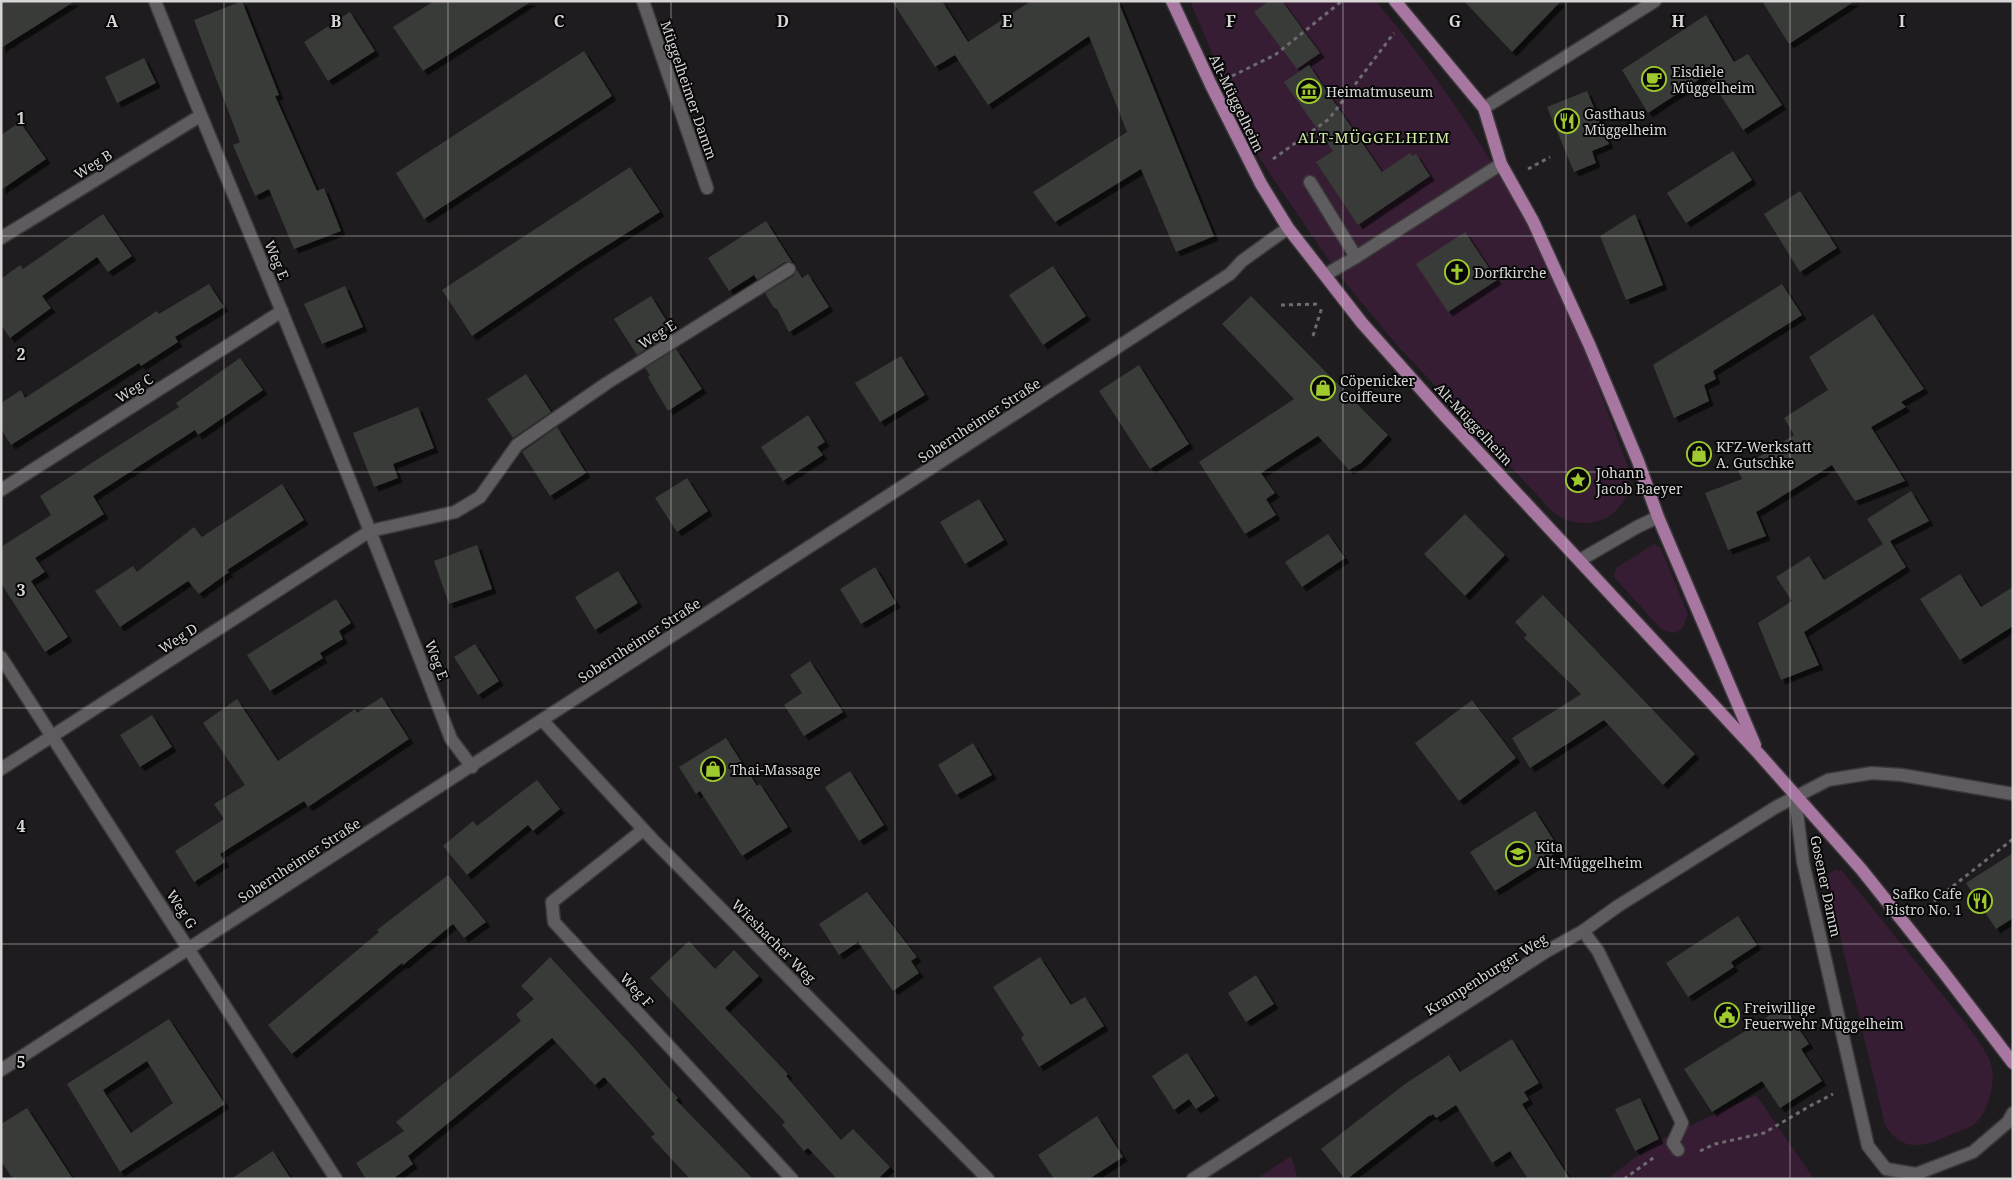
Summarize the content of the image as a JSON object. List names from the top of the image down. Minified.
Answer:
{"streets":{"main road":["Alt-Müggelheim","Gosener Damm"],"street":["Müggelheimer Damm","Weg B","Weg E","Weg C","Sobernheimer Straße","Weg D","Weg G","Wiesbacher Weg","Krampenburger Weg","Weg F"]},"crossings":[["Alt-Müggelheim","Sobernheimer Straße"],["Alt-Müggelheim","Gosener Damm"],["Alt-Müggelheim","Krampenburger Weg"],["Weg B","Weg E"],["Weg E","Weg C"],["Weg E","Sobernheimer Straße"],["Weg E","Weg D"],["Sobernheimer Straße","Weg G"],["Sobernheimer Straße","Wiesbacher Weg"],["Weg D","Weg G"],["Gosener Damm","Krampenburger Weg"],["Wiesbacher Weg","Weg F"]],"districts":["ALT-MÜGGELHEIM"],"places":{"cafe":["Eisdiele Müggelheim"],"museum":["Heimatmuseum"],"restaurant":["Gasthaus Müggelheim","Safko Cafe Bistro No. 1"],"church":["Dorfkirche"],"shop":["Cöpenicker Coiffeure","KFZ-Werkstatt A. Gutschke","Thai-Massage"],"place":["Johann Jacob Baeyer"],"school or university":["Kita Alt-Müggelheim"],"public building":["Freiwillige Feuerwehr Müggelheim"]},"grid":{"columns":["A","B","C","D","E","F","G","H","I"],"rows":["1","2","3","4","5"]}}
